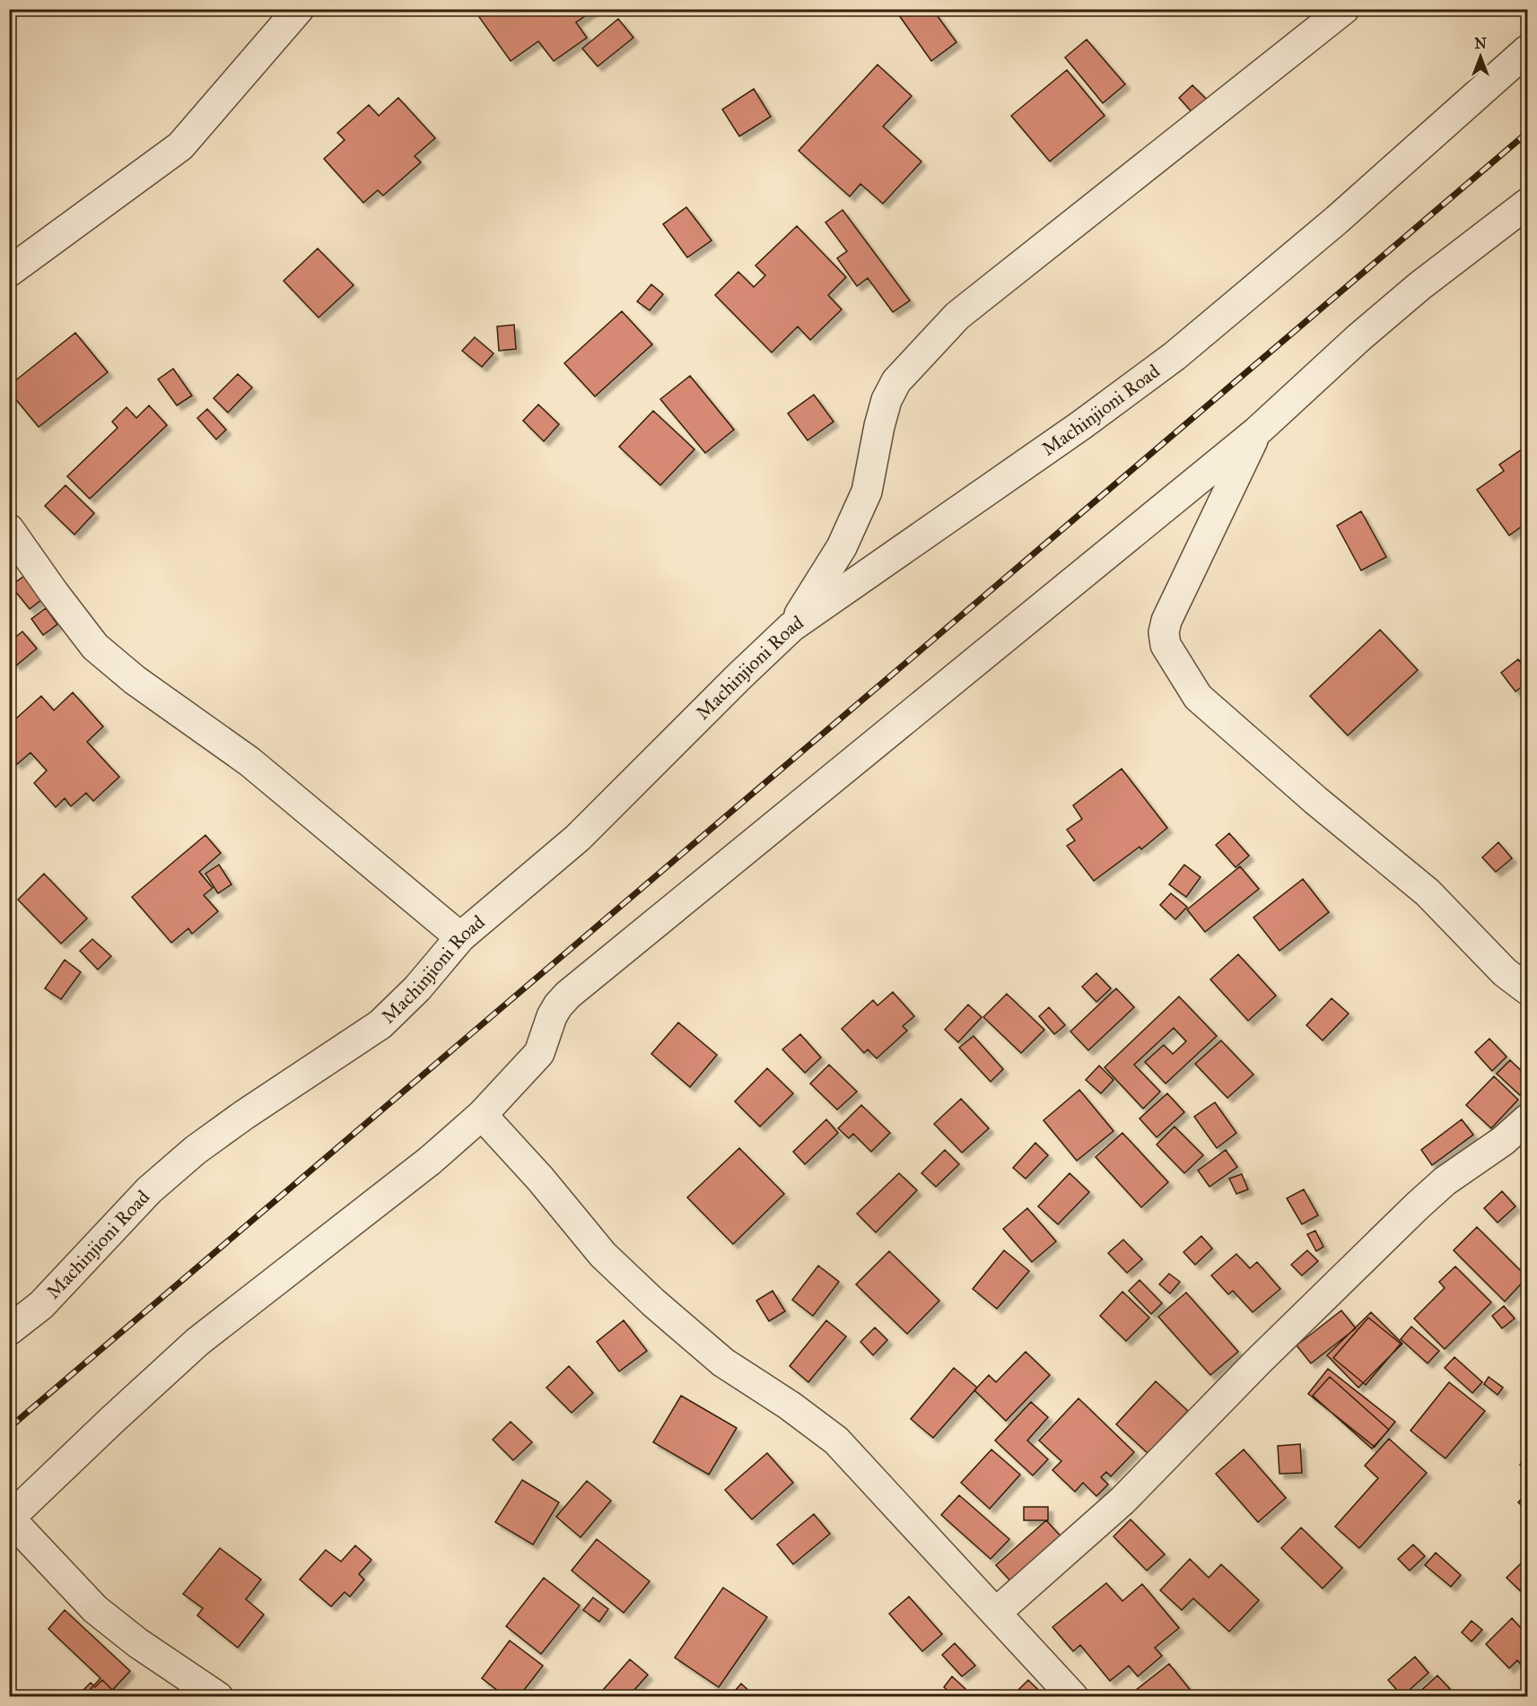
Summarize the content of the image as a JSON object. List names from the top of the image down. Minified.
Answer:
{"streets":{"street":["Machinjioni Road"]},"north":"top"}
